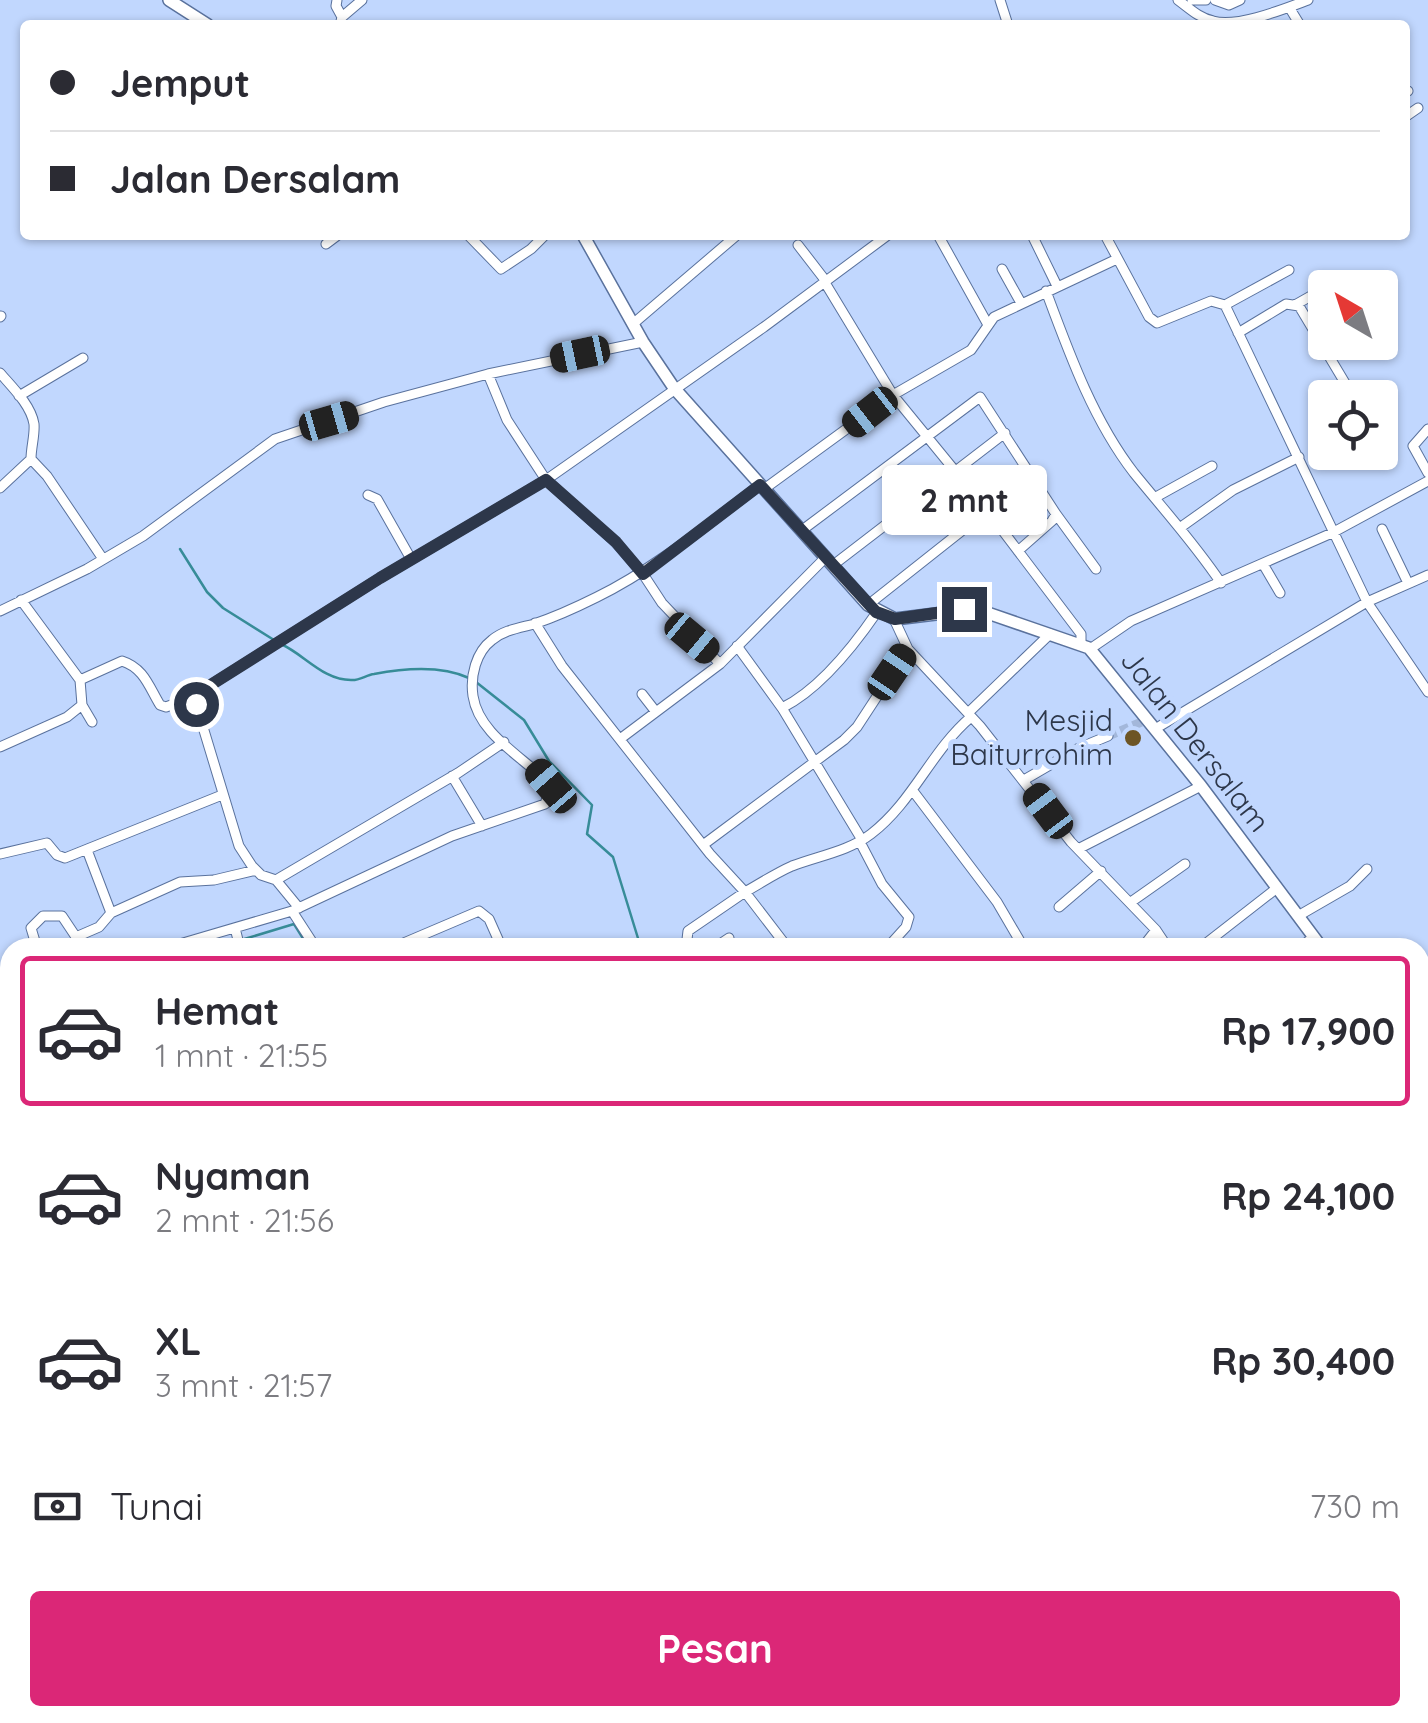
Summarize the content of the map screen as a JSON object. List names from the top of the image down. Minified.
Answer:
{"streets":{"main road":["Jalan Dersalam"]},"places":["Mesjid Baiturrohim"],"north":"top left","page":{"banner":["Jemput","Jalan Dersalam"],"bubble":"2 mnt","list":[{"name":"Hemat","note":"1 mnt · 21:55","value":"Rp 17,900"},{"name":"Nyaman","note":"2 mnt · 21:56","value":"Rp 24,100"},{"name":"XL","note":"3 mnt · 21:57","value":"Rp 30,400"}],"pay":["Tunai","730 m"],"buttons":"Pesan"}}
